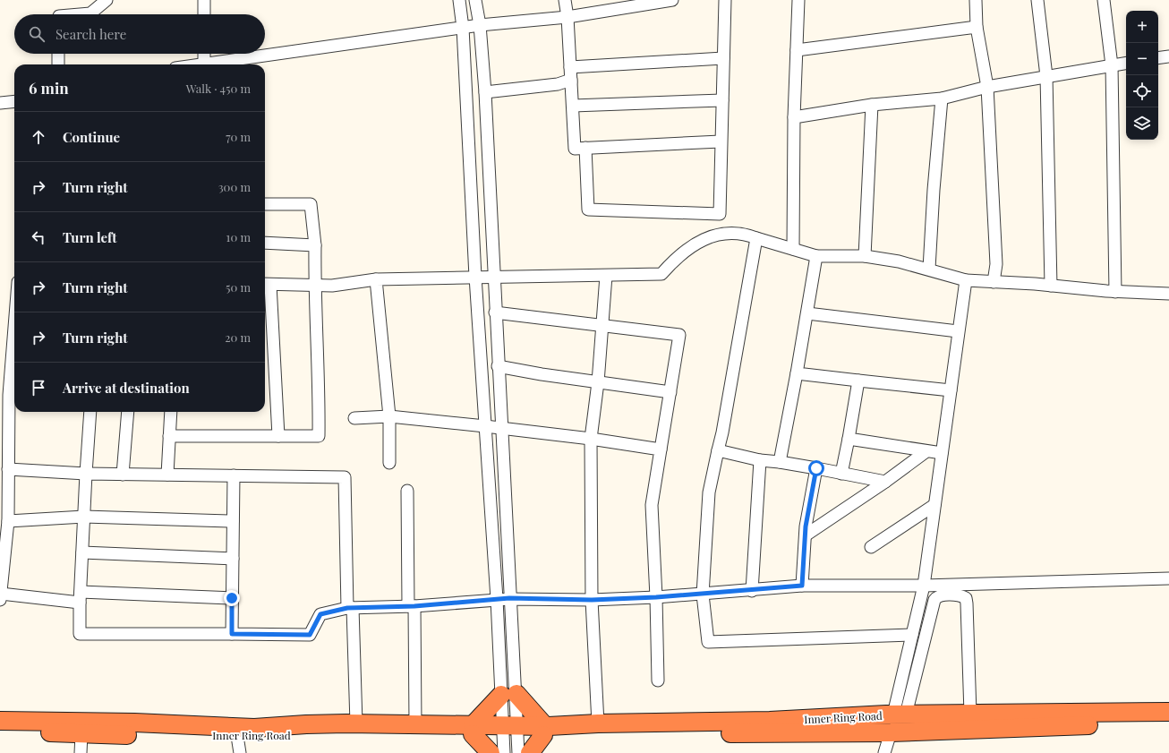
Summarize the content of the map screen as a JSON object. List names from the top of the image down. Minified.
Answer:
{"streets":{"highway":["Inner Ring Road"]},"page":{"map_buttons":["+","−"],"search":"Search here","heading":["6 min","Walk · 450 m"],"list":[["Continue","70 m"],["Turn right","300 m"],["Turn left","10 m"],["Turn right","50 m"],["Turn right","20 m"],"Arrive at destination"]}}
